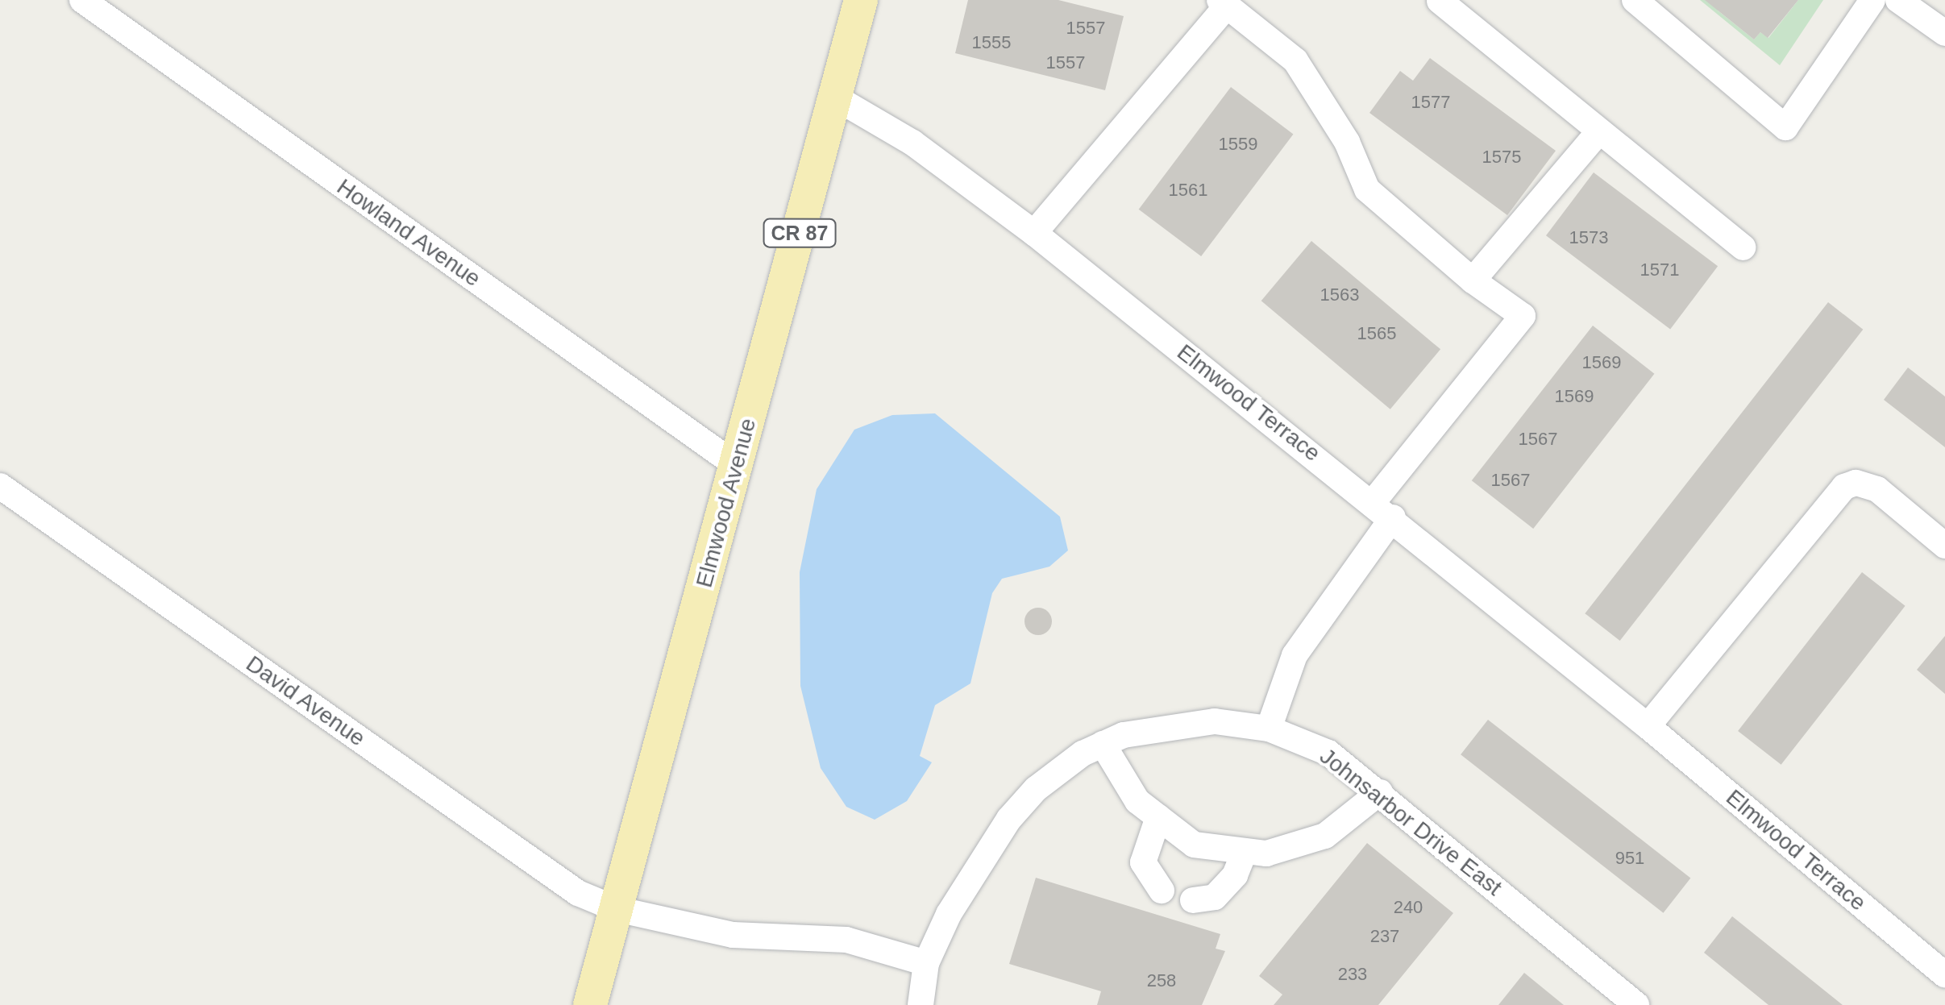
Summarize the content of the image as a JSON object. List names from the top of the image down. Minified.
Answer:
{"streets":{"main road":["CR 87","Elmwood Avenue"],"street":["Howland Avenue","Elmwood Terrace","David Avenue","Johnsarbor Drive East"]},"crossings":[["Howland Avenue","Elmwood Avenue"],["Elmwood Terrace","Elmwood Avenue"],["Elmwood Avenue","David Avenue"],["David Avenue","Johnsarbor Drive East"]],"house_numbers":["1557","1555","1557","1577","1559","1575","1561","1573","1571","1563","1565","1569","1569","1567","1567","951","240","237","233","258"]}
